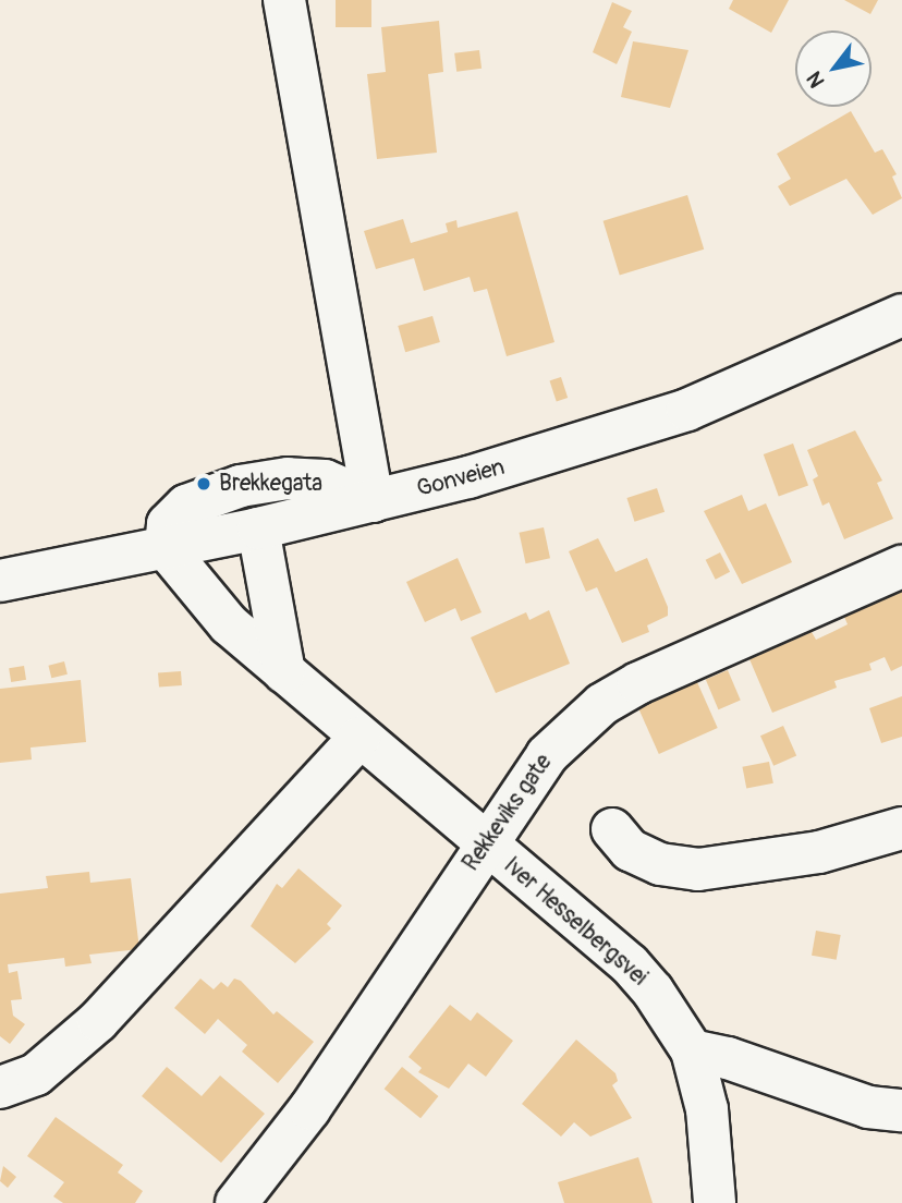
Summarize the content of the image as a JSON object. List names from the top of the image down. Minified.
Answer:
{"streets":{"street":["Gonveien","Rekkeviks gate","Iver Hesselbergsvei"]},"crossings":[["Gonveien","Iver Hesselbergsvei"],["Rekkeviks gate","Iver Hesselbergsvei"]],"places":["Brekkegata"],"north":"bottom left"}
